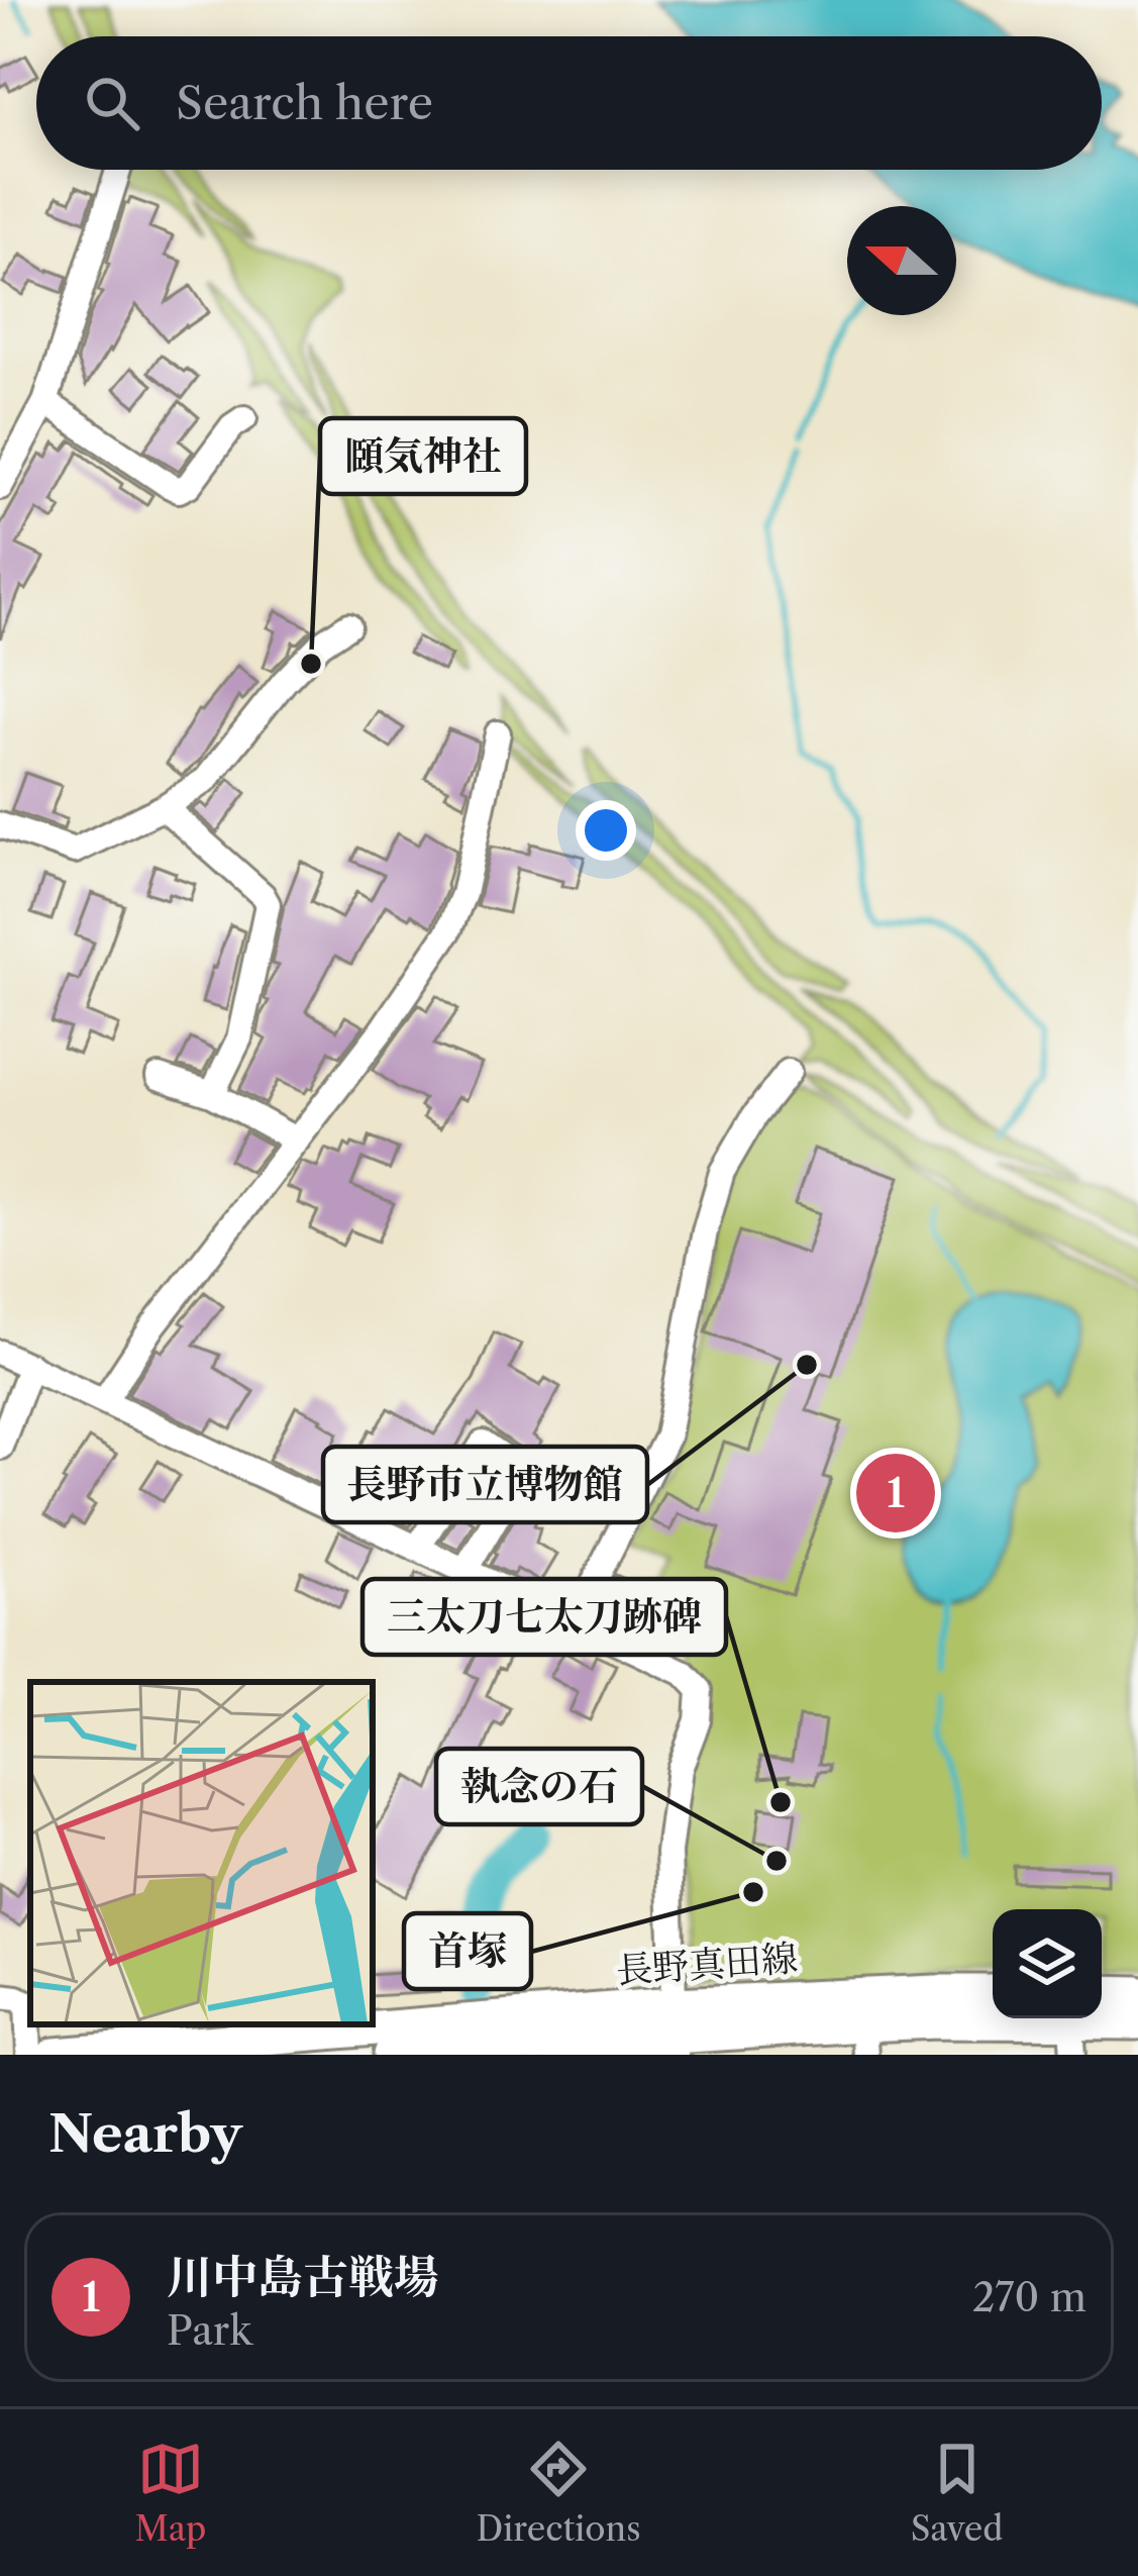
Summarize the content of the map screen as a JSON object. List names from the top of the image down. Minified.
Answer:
{"streets":{"main road":["長野真田線"]},"places":["頥気神社","長野市立博物館","三太刀七太刀跡碑","執念の石","首塚"],"north":"left","page":{"search":"Search here","pins":"1","heading":"Nearby","list":[{"mark":"1","name":"川中島古戦場","note":"Park","value":"270 m"}],"nav":["Map","Directions","Saved"]}}
